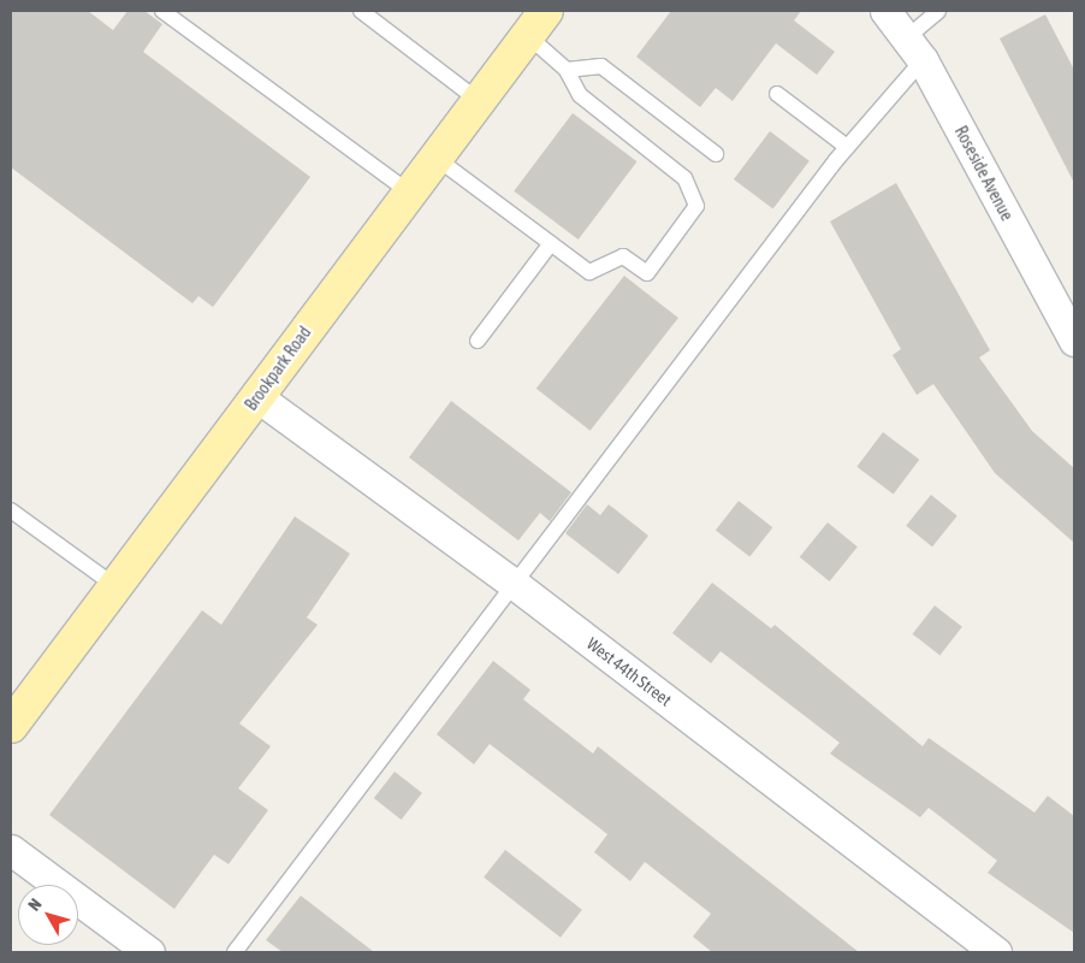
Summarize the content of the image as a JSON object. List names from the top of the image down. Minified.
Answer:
{"streets":{"main road":["Brookpark Road"],"street":["Roseside Avenue","West 44th Street"]},"crossings":[["Brookpark Road","West 44th Street"]],"north":"top left"}
